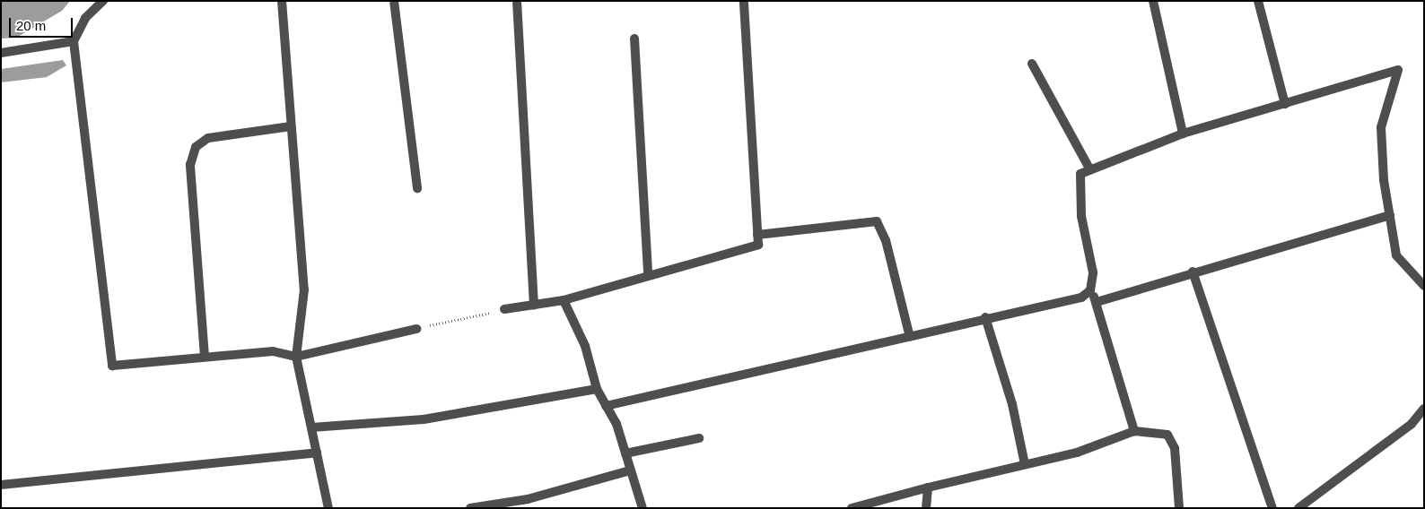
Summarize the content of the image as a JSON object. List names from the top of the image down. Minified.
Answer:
{"scale_bar":"20 m"}
